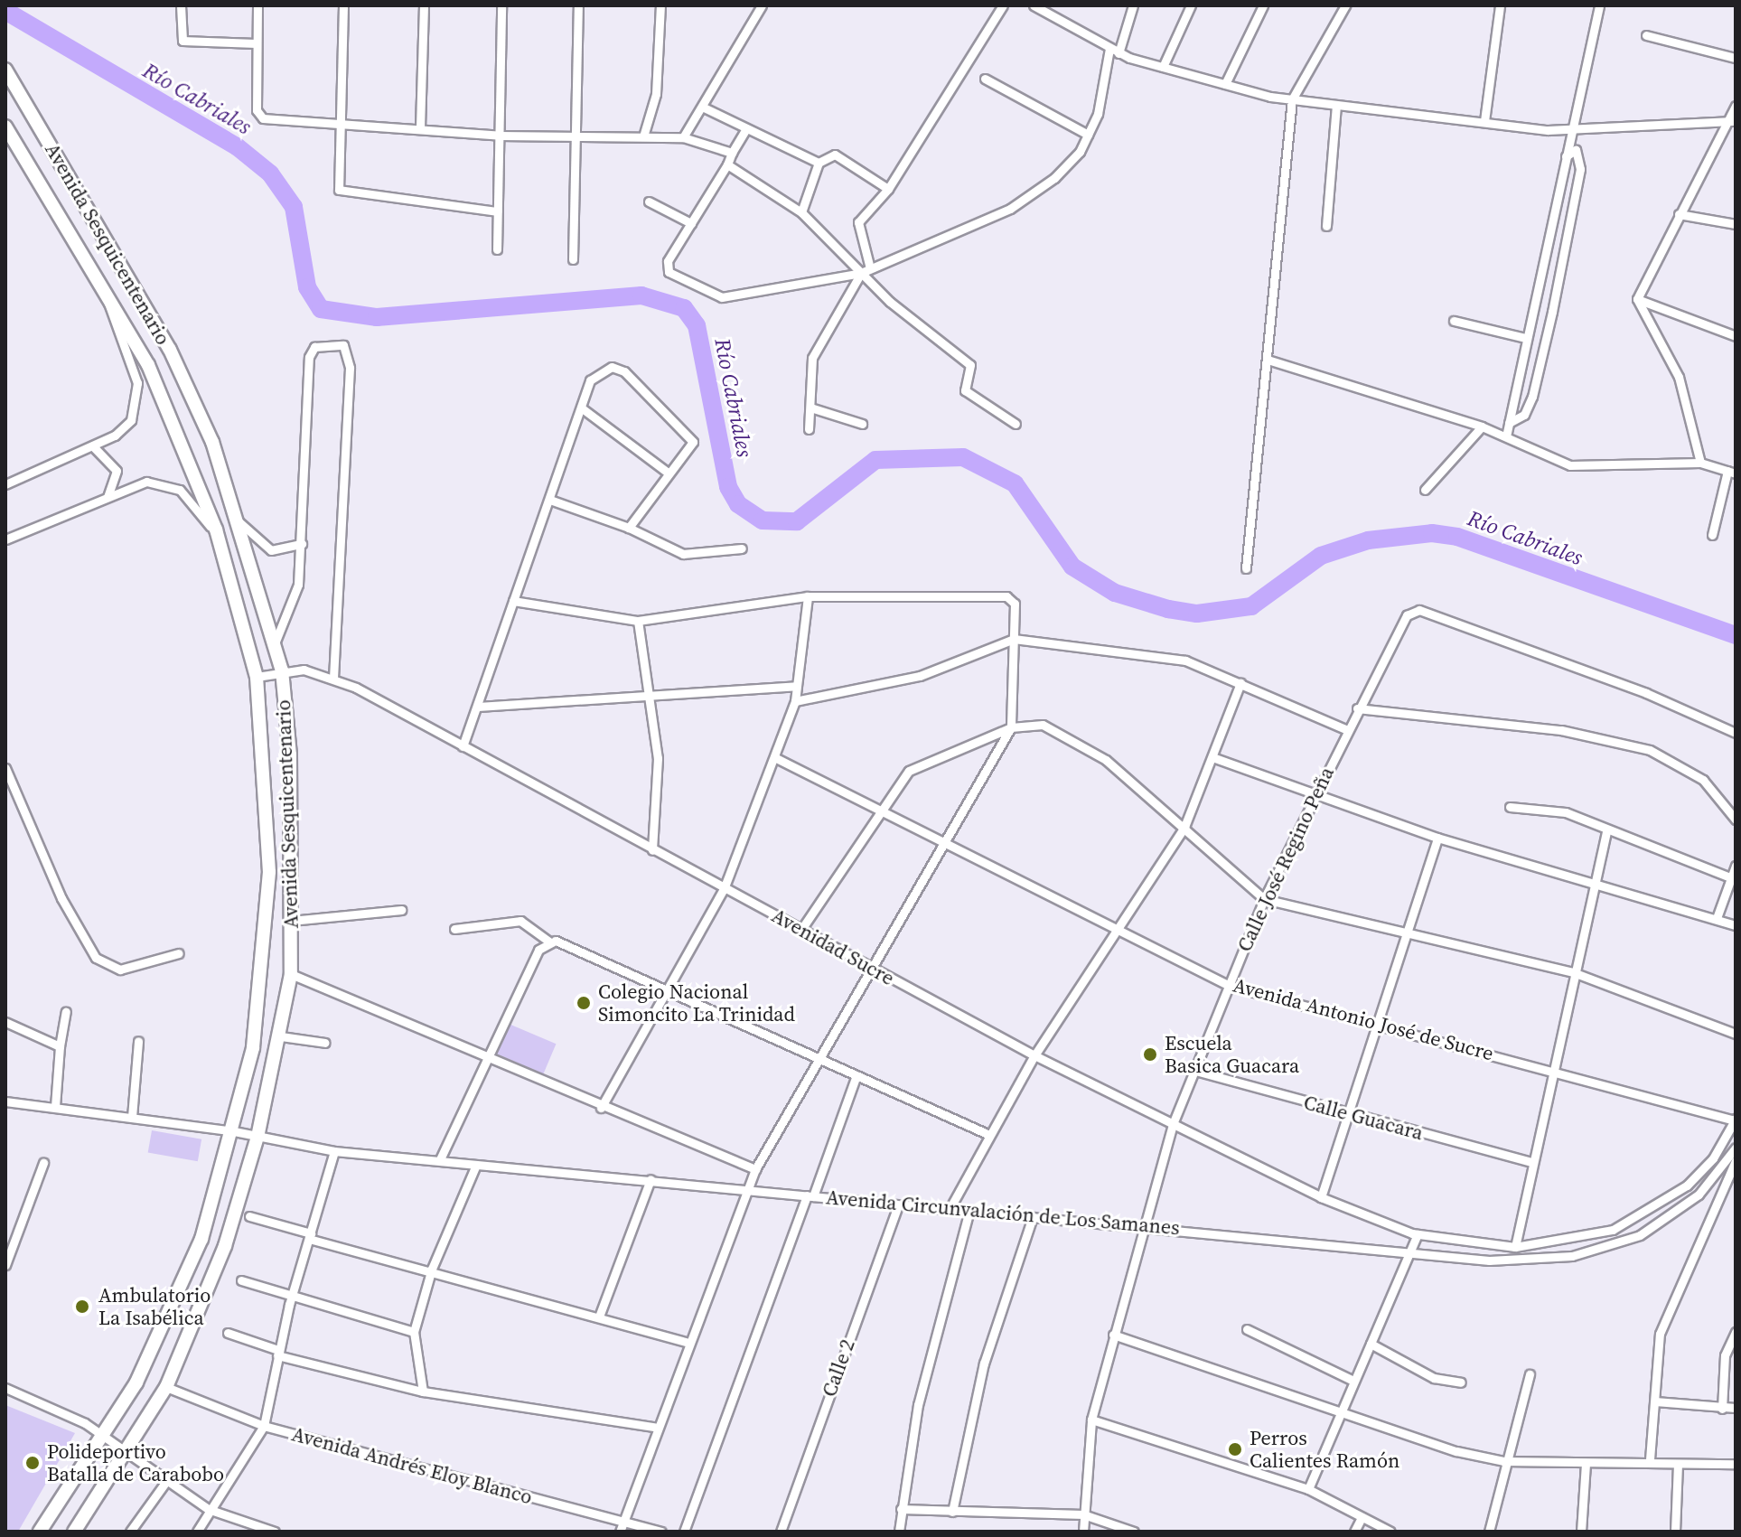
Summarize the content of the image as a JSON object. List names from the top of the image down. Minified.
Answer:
{"streets":{"main road":["Avenida Sesquicentenario"],"street":["Calle José Regino Peña","Avenidad Sucre","Avenida Antonio José de Sucre","Calle Guacara","Avenida Circunvalación de Los Samanes","Calle 2","Avenida Andrés Eloy Blanco"]},"crossings":[["Avenida Sesquicentenario","Avenidad Sucre"],["Avenida Sesquicentenario","Avenida Circunvalación de Los Samanes"],["Avenida Sesquicentenario","Avenida Andrés Eloy Blanco"],["Calle José Regino Peña","Avenidad Sucre"],["Calle José Regino Peña","Avenida Antonio José de Sucre"],["Calle José Regino Peña","Calle Guacara"],["Calle José Regino Peña","Avenida Circunvalación de Los Samanes"],["Avenidad Sucre","Avenida Antonio José de Sucre"],["Avenida Circunvalación de Los Samanes","Calle 2"]],"water":["Río Cabriales"],"places":["Colegio Nacional Simoncito La Trinidad","Escuela Basica Guacara","Ambulatorio La Isabélica","Perros Calientes Ramón","Polideportivo Batalla de Carabobo"]}
